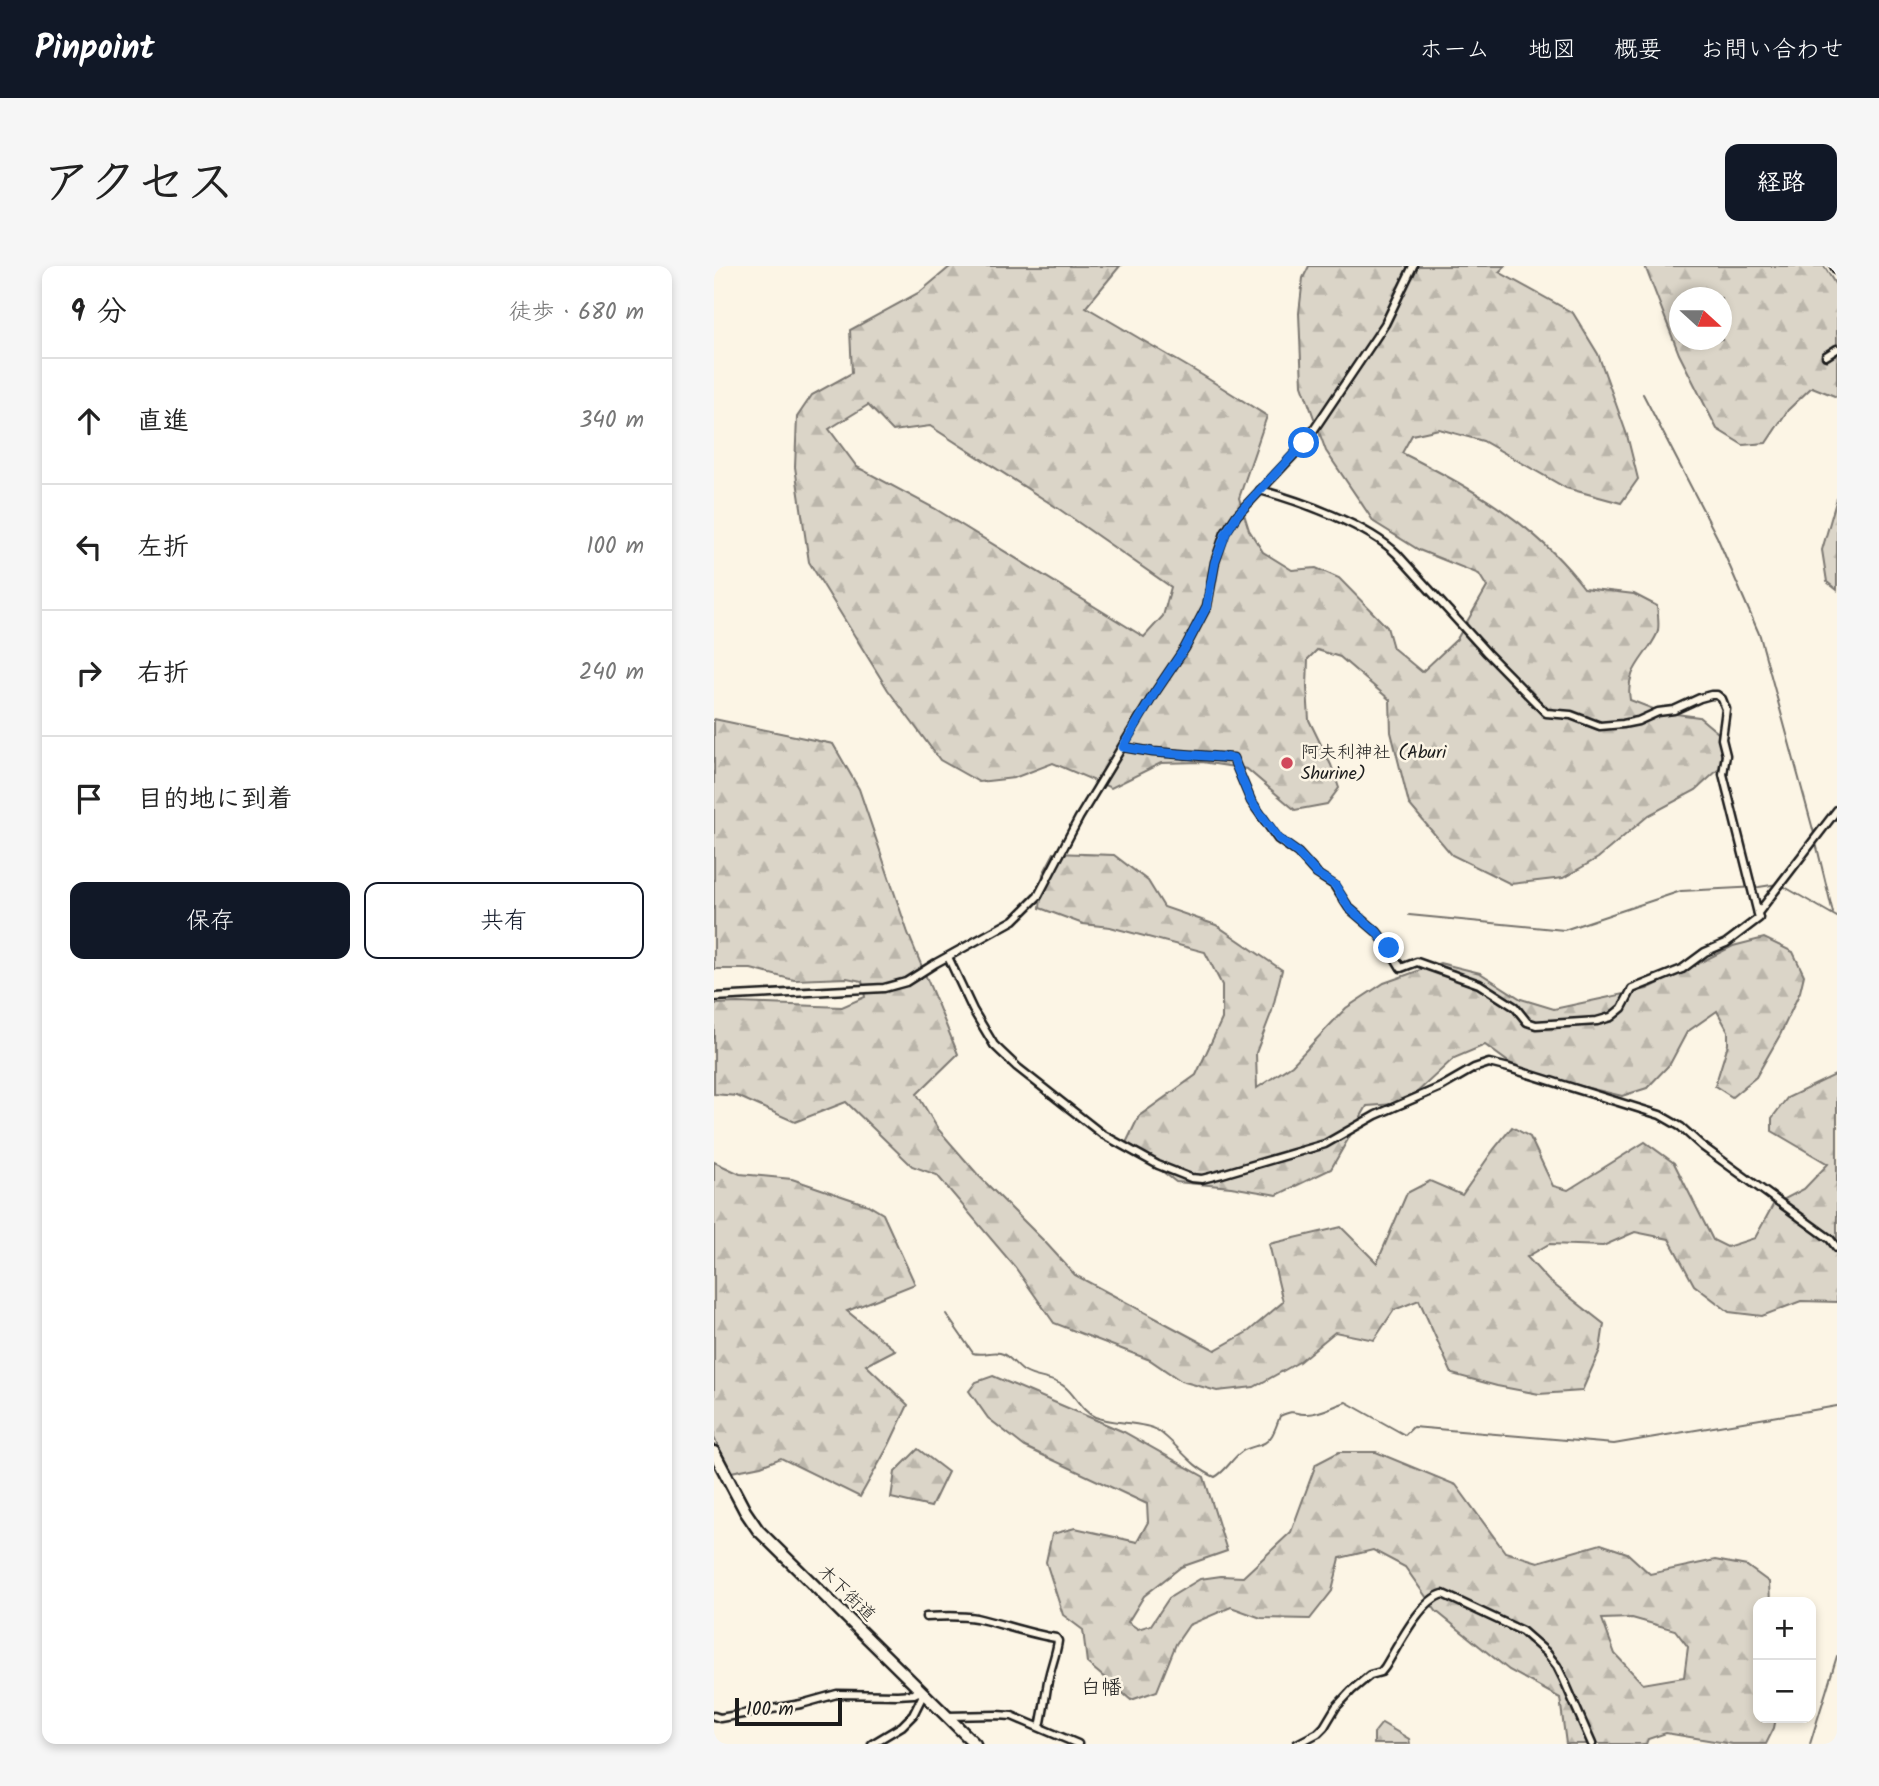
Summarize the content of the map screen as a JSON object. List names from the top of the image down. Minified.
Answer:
{"streets":{"main road":["木下街道"]},"districts":["白幡"],"places":["阿夫利神社 (Aburi Shurine)"],"scale_bar":"100 m","north":"right","page":{"header":"Pinpoint","nav":["ホーム","地図","概要","お問い合わせ"],"title":"アクセス","buttons":["経路",["保存","共有"]],"heading":["9 分","徒歩 · 680 m"],"list":[["直進","340 m"],["左折","100 m"],["右折","240 m"],"目的地に到着"],"map_buttons":["+","−"],"scale":"100 m"}}
